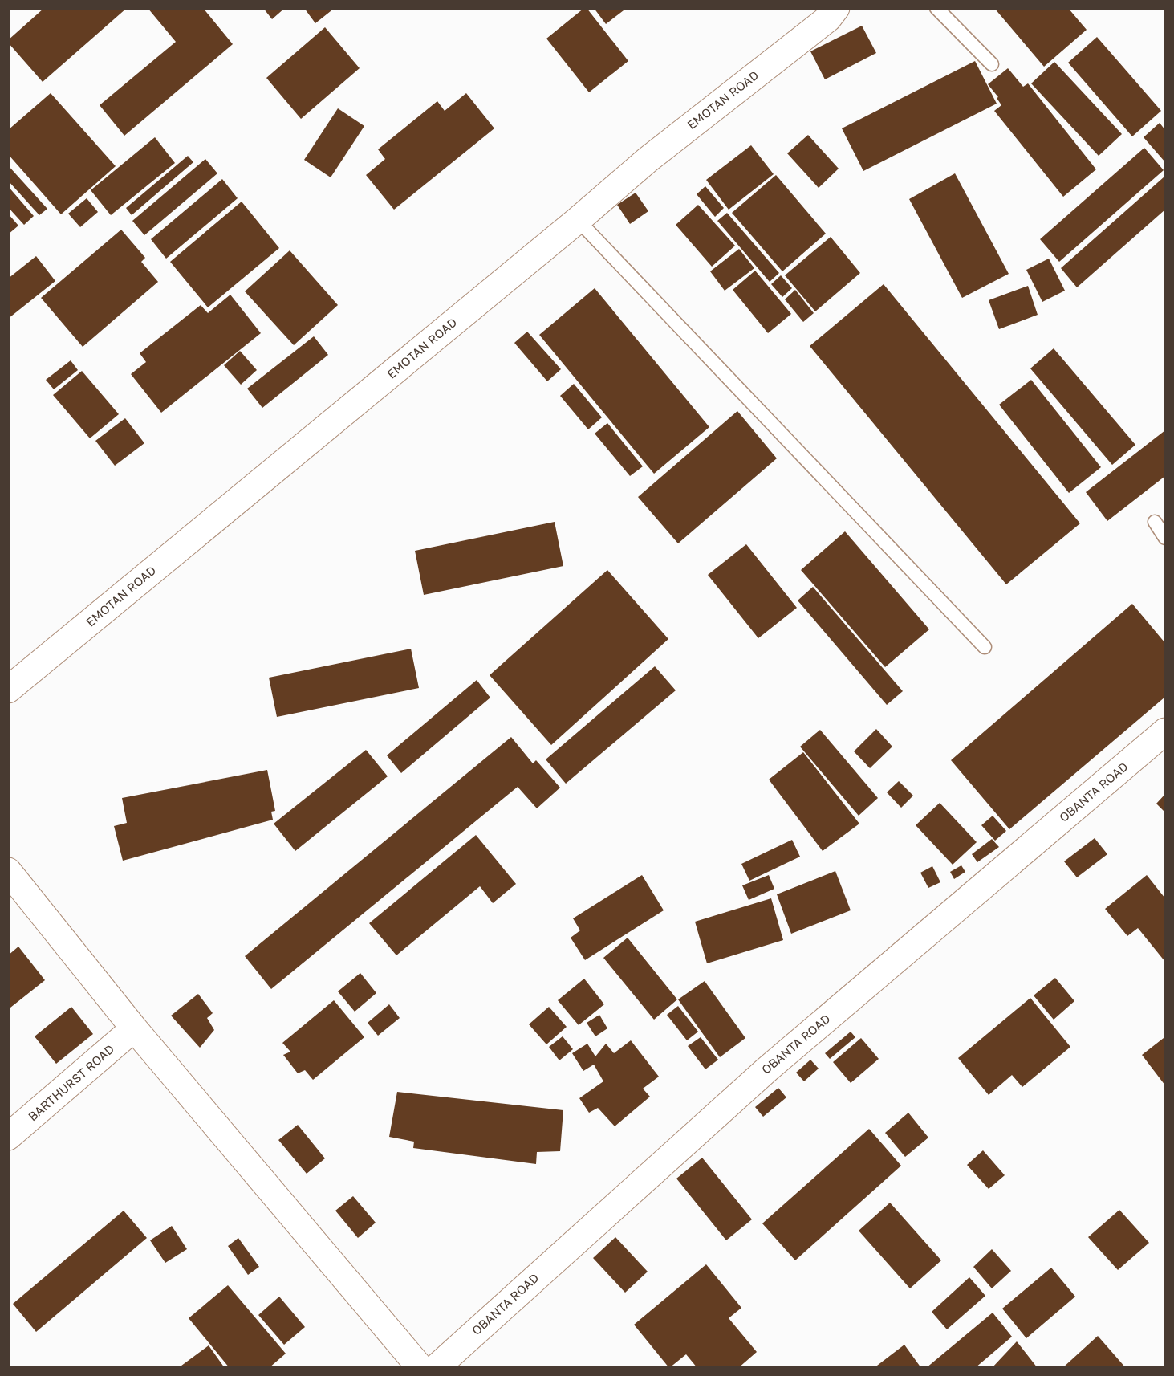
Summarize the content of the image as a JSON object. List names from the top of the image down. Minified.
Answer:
{"streets":{"street":["EMOTAN ROAD","OBANTA ROAD","BARTHURST ROAD"]}}
